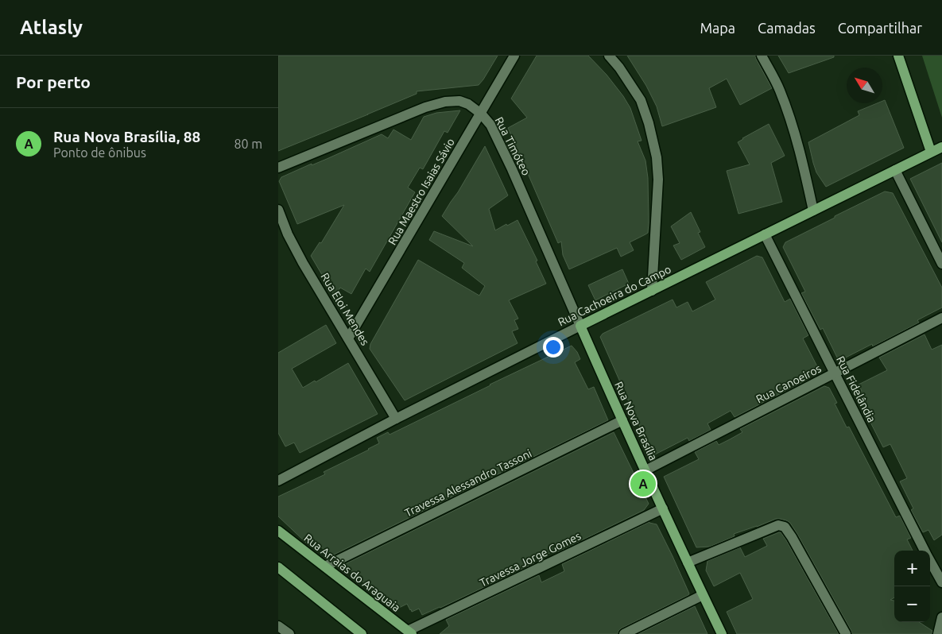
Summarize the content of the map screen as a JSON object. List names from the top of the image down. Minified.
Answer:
{"streets":{"main road":["Rua Cachoeira do Campo","Rua Nova Brasília","Rua Arraias do Araguaia"],"street":["Rua Timóteo","Rua Maestro Isaias Sávio","Rua Eloi Mendes","Rua Canoeiros","Rua Fidelândia","Travessa Alessandro Tassoni","Travessa Jorge Gomes"]},"crossings":[["Rua Timóteo","Rua Maestro Isaias Sávio"],["Rua Timóteo","Rua Cachoeira do Campo"],["Rua Timóteo","Rua Nova Brasília"],["Rua Maestro Isaias Sávio","Rua Eloi Mendes"],["Rua Cachoeira do Campo","Rua Eloi Mendes"],["Rua Cachoeira do Campo","Rua Fidelândia"],["Rua Cachoeira do Campo","Rua Nova Brasília"],["Rua Canoeiros","Rua Fidelândia"],["Rua Canoeiros","Rua Nova Brasília"],["Rua Nova Brasília","Travessa Alessandro Tassoni"],["Rua Nova Brasília","Travessa Jorge Gomes"],["Travessa Alessandro Tassoni","Rua Arraias do Araguaia"],["Travessa Jorge Gomes","Rua Arraias do Araguaia"]],"north":"top left","page":{"header":"Atlasly","nav":["Mapa","Camadas","Compartilhar"],"heading":"Por perto","list":[{"mark":"A","name":"Rua Nova Brasília, 88","note":"Ponto de ônibus","value":"80 m"}],"pins":"A","map_buttons":["+","−"]}}
